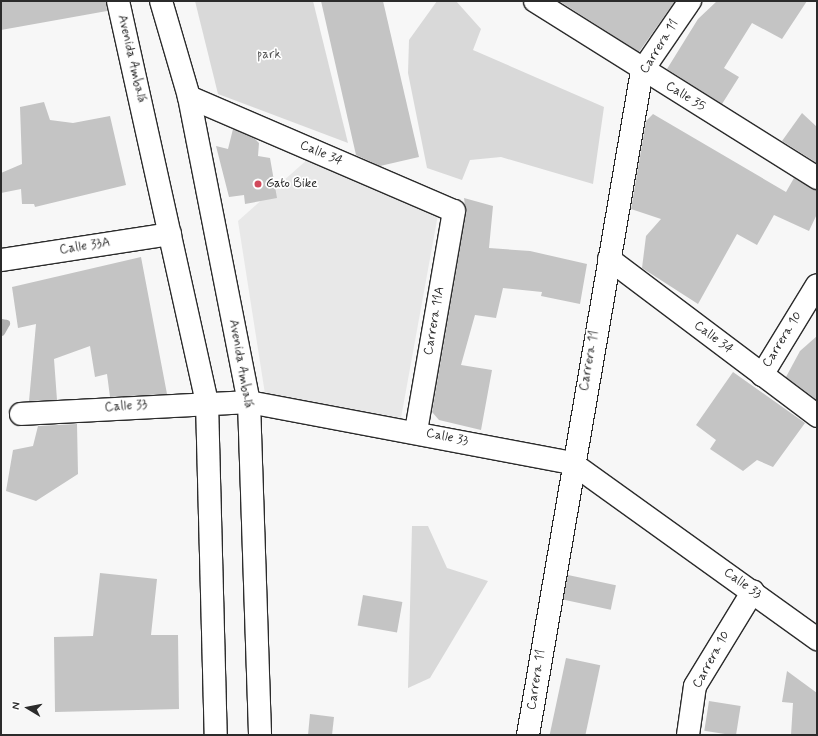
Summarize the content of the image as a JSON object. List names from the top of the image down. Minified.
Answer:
{"streets":{"street":["Carrera 11","Avenida Ambalá","Calle 35","Calle 34","Calle 33A","Carrera 11A","Carrera 10","Calle 33"]},"crossings":[["Carrera 11","Calle 35"],["Carrera 11","Calle 34"],["Carrera 11","Calle 33"],["Avenida Ambalá","Calle 34"],["Avenida Ambalá","Calle 33A"],["Avenida Ambalá","Calle 33"],["Calle 34","Carrera 11A"],["Calle 34","Carrera 10"],["Carrera 11A","Calle 33"],["Carrera 10","Calle 33"]],"parks":["park"],"places":["Gato Bike"],"north":"left"}
